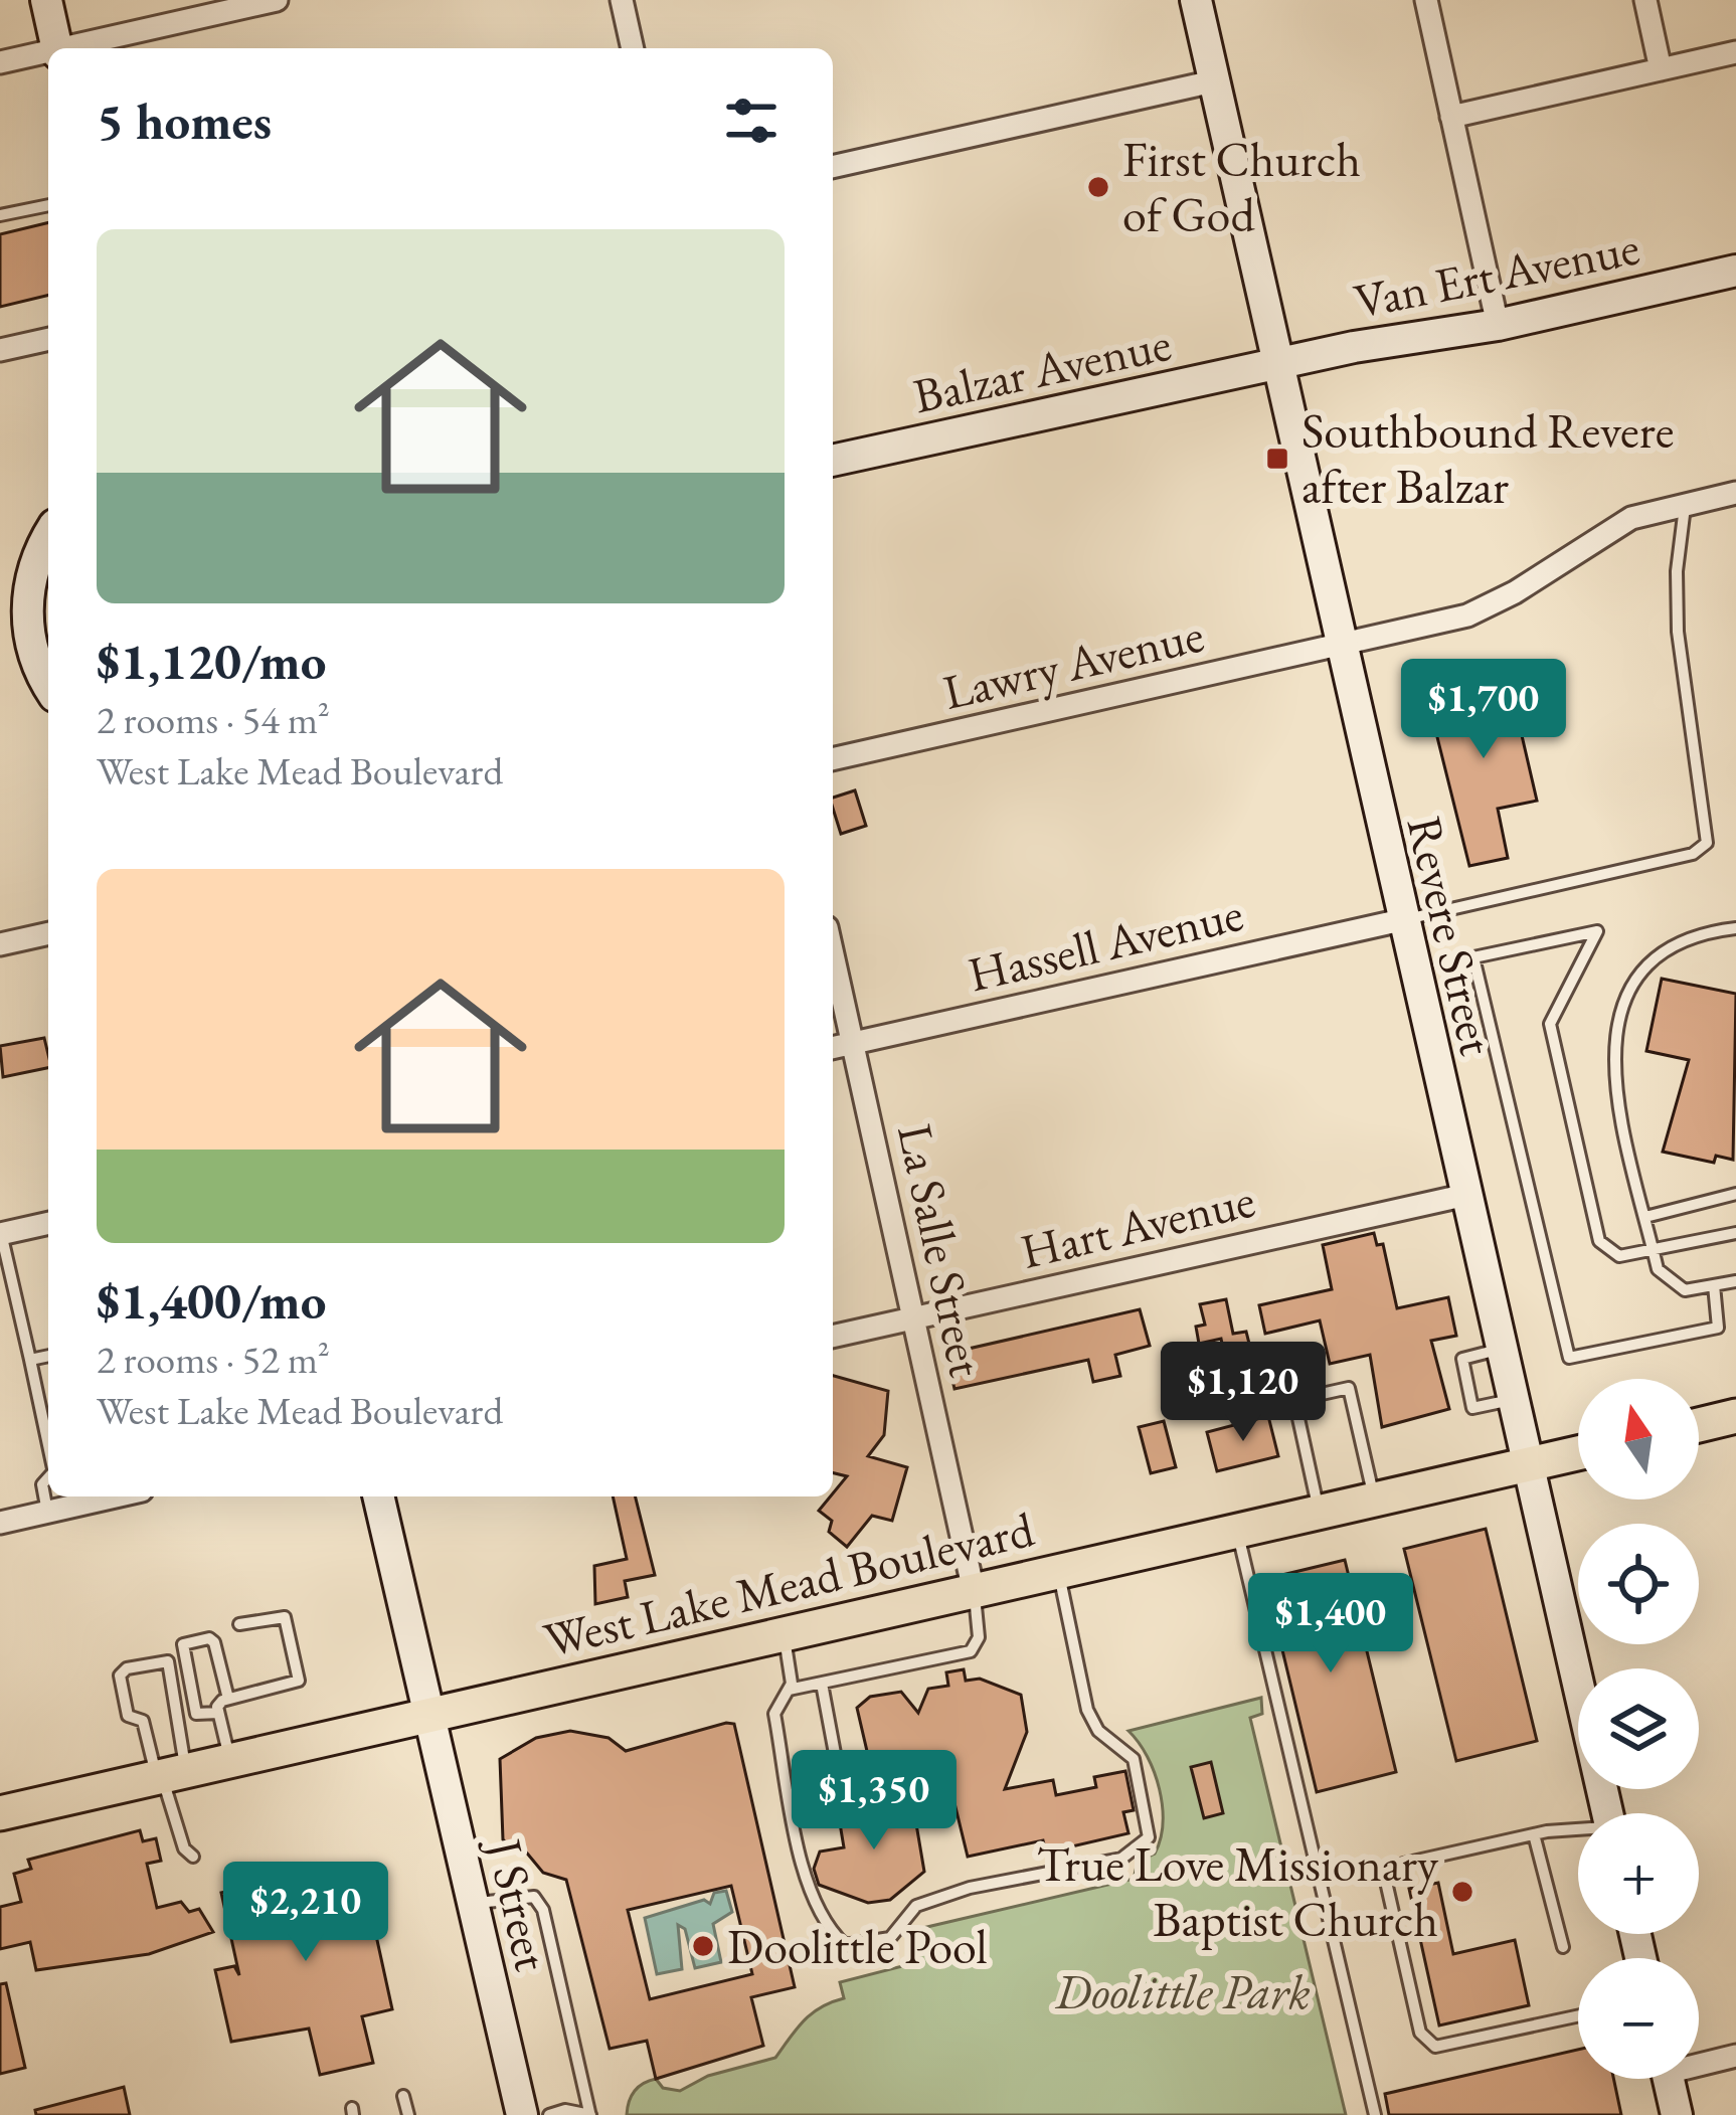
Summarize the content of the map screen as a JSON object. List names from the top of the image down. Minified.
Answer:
{"streets":{"main road":["West Lake Mead Boulevard"],"street":["Van Ert Avenue","Balzar Avenue","Lawry Avenue","Revere Street","Hassell Avenue","Hart Avenue","La Salle Street","J Street"]},"crossings":[["Van Ert Avenue","Balzar Avenue"],["Van Ert Avenue","Revere Street"],["Balzar Avenue","Revere Street"],["Lawry Avenue","Revere Street"],["Revere Street","Hassell Avenue"],["Revere Street","Hart Avenue"],["Revere Street","West Lake Mead Boulevard"],["Hassell Avenue","La Salle Street"],["Hart Avenue","La Salle Street"],["La Salle Street","West Lake Mead Boulevard"],["West Lake Mead Boulevard","J Street"]],"parks":["Doolittle Park"],"places":{"other":["First Church of God","True Love Missionary Baptist Church","Doolittle Pool"],"transit":["Southbound Revere after Balzar"]},"north":"top","page":{"heading":"5 homes","list":[{"name":"$1,120/mo","note":"2 rooms · 54 m² · West Lake Mead Boulevard"},{"name":"$1,400/mo","note":"2 rooms · 52 m² · West Lake Mead Boulevard"}],"price":["$1,700","$1,120","$1,400","$1,350","$2,210"],"map_buttons":["+","−"]}}
